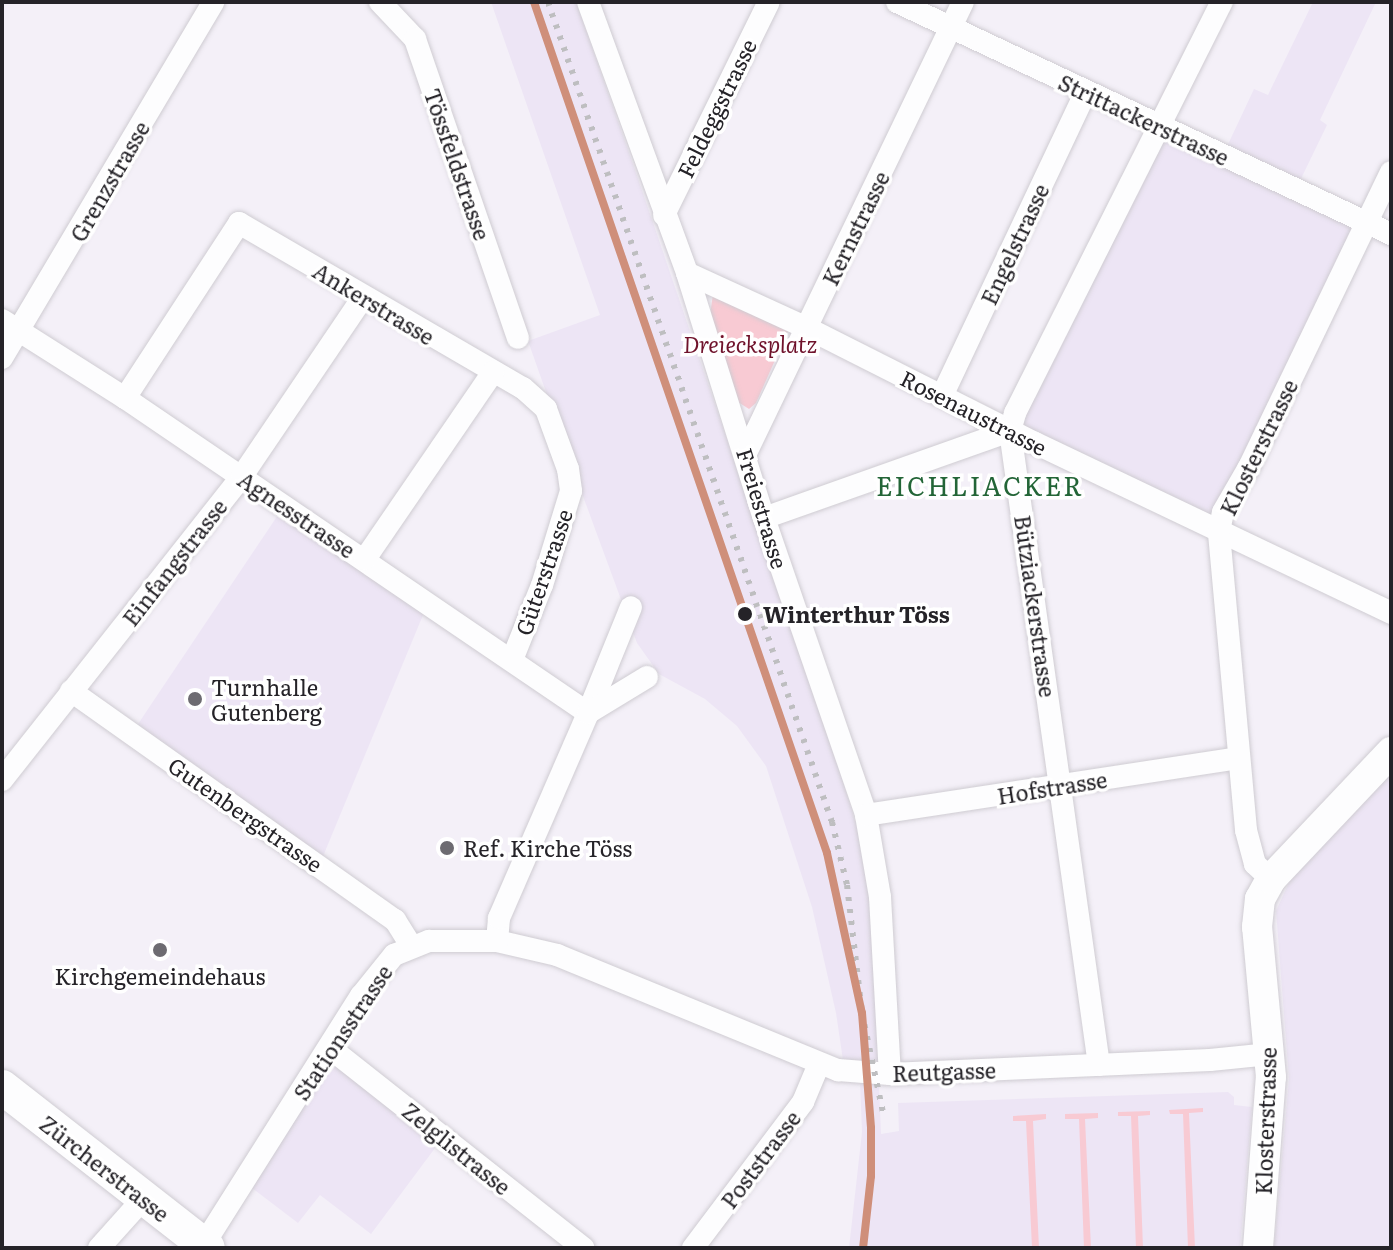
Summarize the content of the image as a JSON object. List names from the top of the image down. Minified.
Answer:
{"streets":{"main road":["Zürcherstrasse"],"street":["Feldeggstrasse","Strittackerstrasse","Tössfeldstrasse","Grenzstrasse","Kernstrasse","Engelstrasse","Ankerstrasse","Rosenaustrasse","Klosterstrasse","Freiestrasse","Agnesstrasse","Einfangstrasse","Güterstrasse","Bütziackerstrasse","Hofstrasse","Gutenbergstrasse","Stationsstrasse","Reutgasse","Zelglistrasse","Poststrasse"]},"crossings":[["Feldeggstrasse","Freiestrasse"],["Strittackerstrasse","Kernstrasse"],["Strittackerstrasse","Engelstrasse"],["Strittackerstrasse","Klosterstrasse"],["Strittackerstrasse","Bütziackerstrasse"],["Grenzstrasse","Agnesstrasse"],["Kernstrasse","Rosenaustrasse"],["Kernstrasse","Freiestrasse"],["Engelstrasse","Rosenaustrasse"],["Ankerstrasse","Agnesstrasse"],["Ankerstrasse","Einfangstrasse"],["Ankerstrasse","Güterstrasse"],["Rosenaustrasse","Klosterstrasse"],["Rosenaustrasse","Freiestrasse"],["Rosenaustrasse","Bütziackerstrasse"],["Klosterstrasse","Hofstrasse"],["Klosterstrasse","Reutgasse"],["Freiestrasse","Hofstrasse"],["Freiestrasse","Reutgasse"],["Agnesstrasse","Einfangstrasse"],["Agnesstrasse","Güterstrasse"],["Einfangstrasse","Gutenbergstrasse"],["Bütziackerstrasse","Hofstrasse"],["Bütziackerstrasse","Reutgasse"],["Gutenbergstrasse","Stationsstrasse"],["Stationsstrasse","Reutgasse"],["Stationsstrasse","Zelglistrasse"],["Stationsstrasse","Zürcherstrasse"],["Reutgasse","Poststrasse"]],"districts":["EICHLIACKER"],"parks":["Dreiecksplatz"],"places":["Winterthur Töss","Turnhalle Gutenberg","Ref. Kirche Töss","Kirchgemeindehaus"]}
